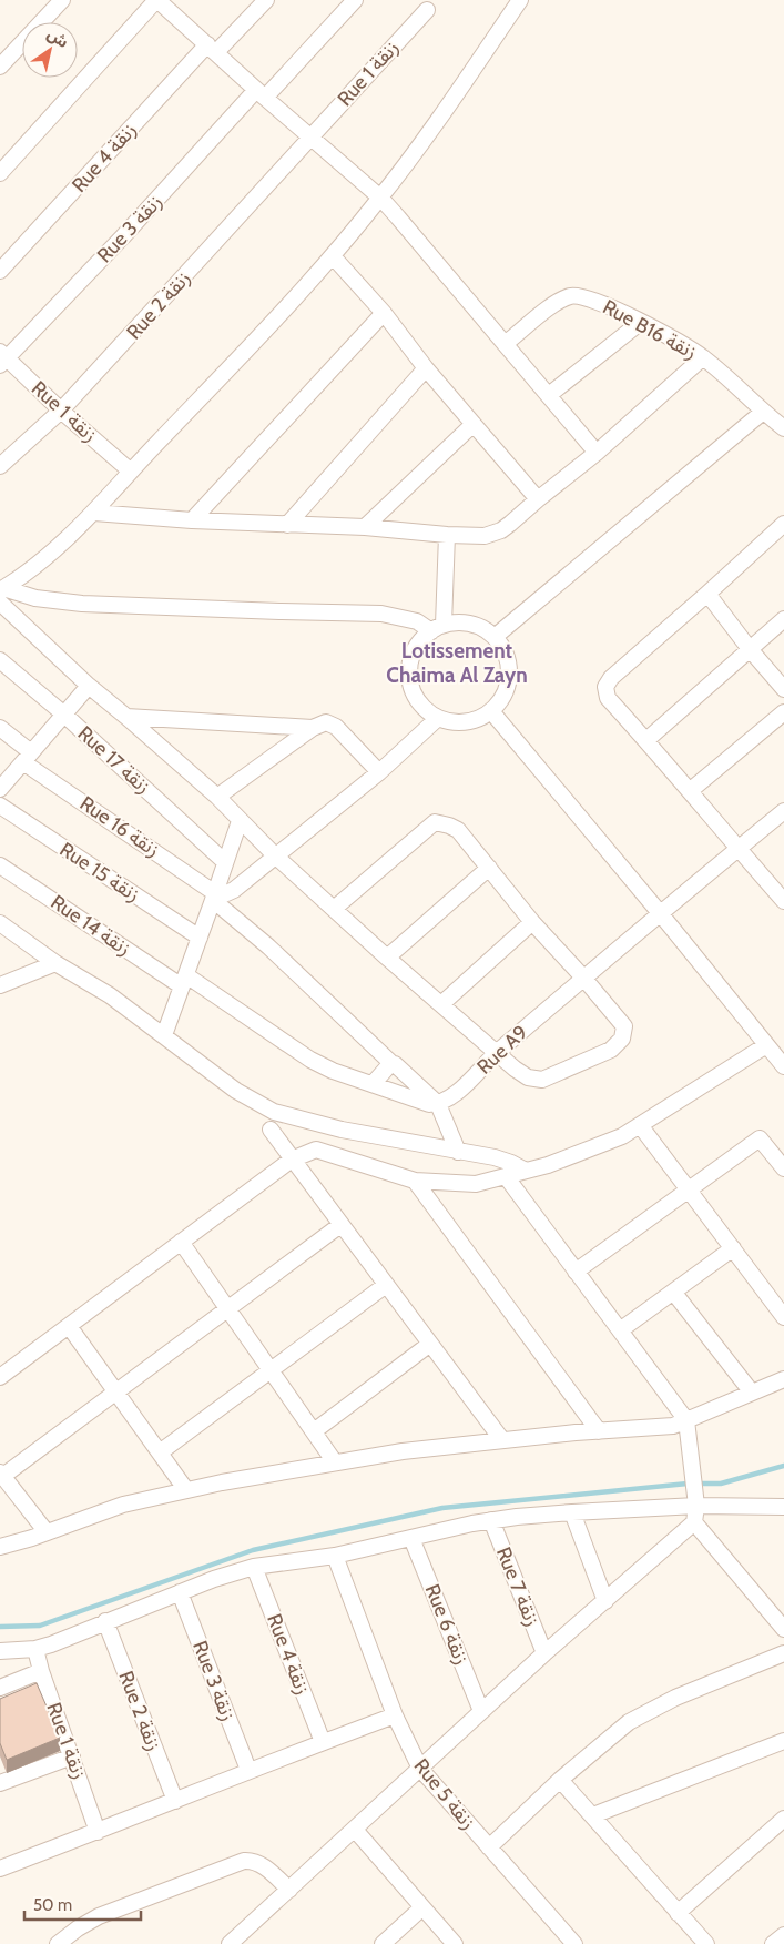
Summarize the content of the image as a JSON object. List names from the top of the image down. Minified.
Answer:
{"streets":{"street":["Rue 1 زنقة","Rue 4 زنقة","Rue 3 زنقة","Rue 2 زنقة","Rue B16 زنقة","Rue 17 زنقة","Rue 16 زنقة","Rue 15 زنقة","Rue 14 زنقة","Rue A9","Rue 7 زنقة","Rue 6 زنقة","Rue 5 زنقة"]},"crossings":[["Rue 1 زنقة","Rue 3 زنقة"],["Rue 1 زنقة","Rue 2 زنقة"],["Rue 16 زنقة","Rue A9"]],"districts":["Lotissement Chaima Al Zayn"],"scale_bar":"50 m","north":"top right"}
